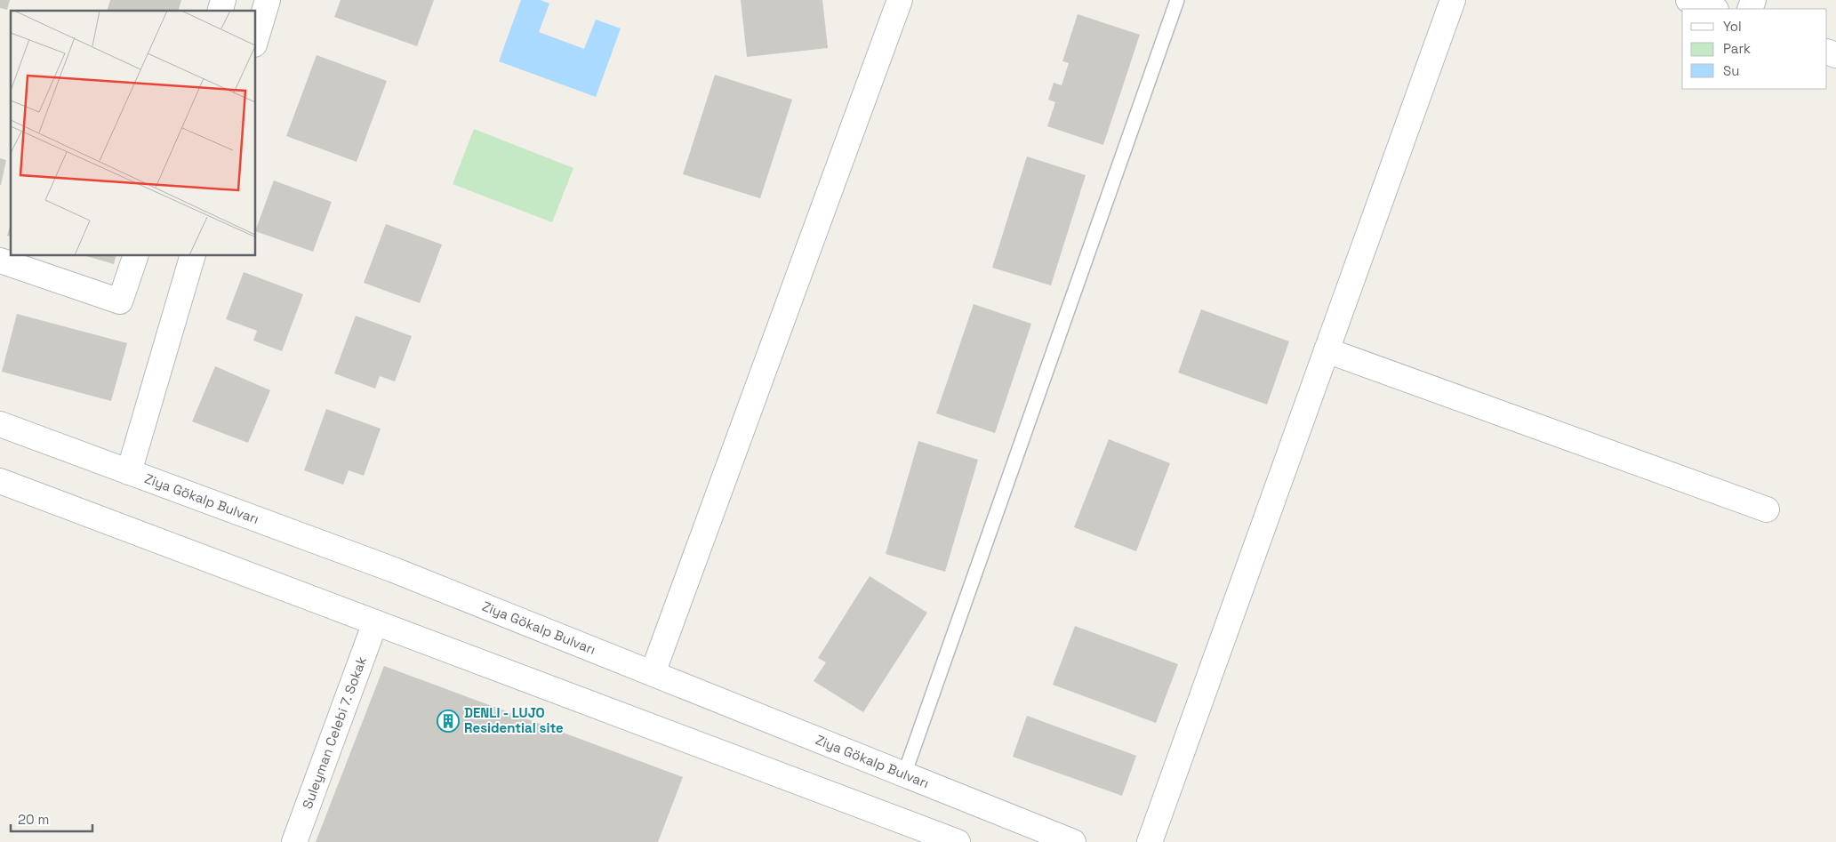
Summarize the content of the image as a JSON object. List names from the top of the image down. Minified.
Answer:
{"streets":{"street":["Ziya Gökalp Bulvarı","Suleyman Celebi 7. Sokak"]},"places":{"building":["DENLI - LUJO Residential site"]},"legend":["Yol","Park","Su"],"scale_bar":"20 m"}
